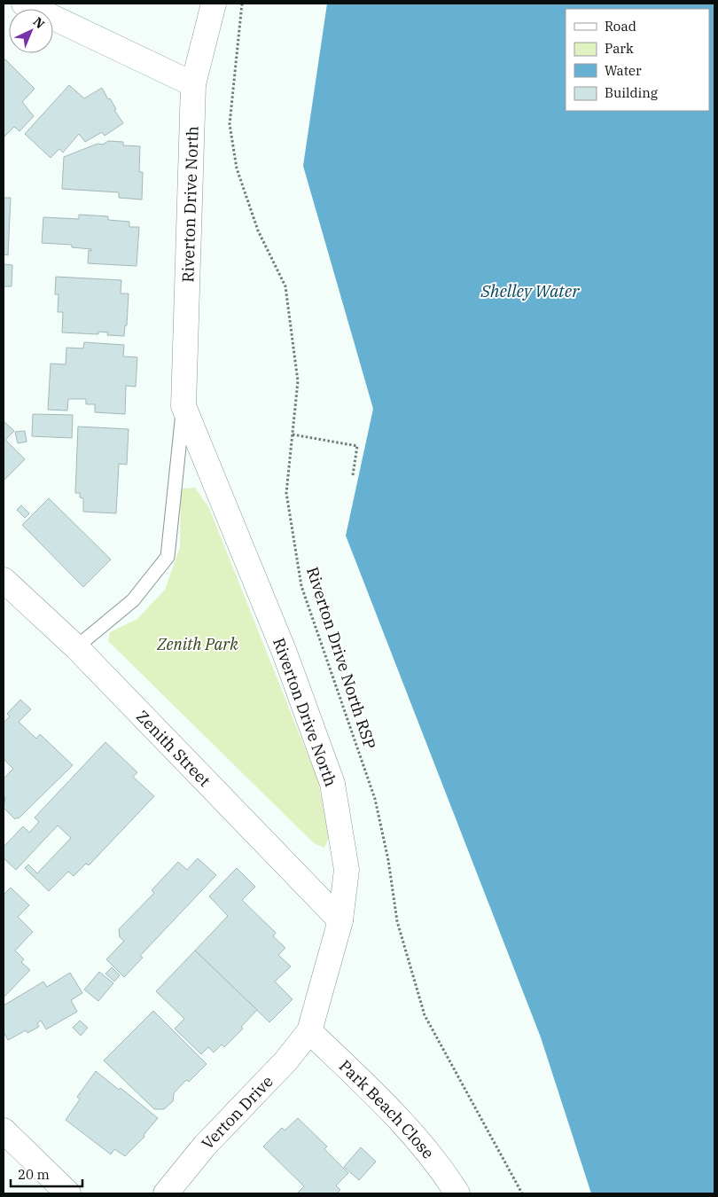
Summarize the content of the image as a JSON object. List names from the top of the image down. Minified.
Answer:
{"streets":{"street":["Riverton Drive North","Zenith Street","Park Beach Close","Verton Drive"],"path":["Riverton Drive North RSP"]},"crossings":[["Riverton Drive North","Zenith Street"],["Riverton Drive North","Park Beach Close"],["Riverton Drive North","Verton Drive"],["Park Beach Close","Verton Drive"]],"water":["Shelley Water"],"parks":["Zenith Park"],"legend":["Road","Park","Water","Building"],"scale_bar":"20 m","north":"top right"}
